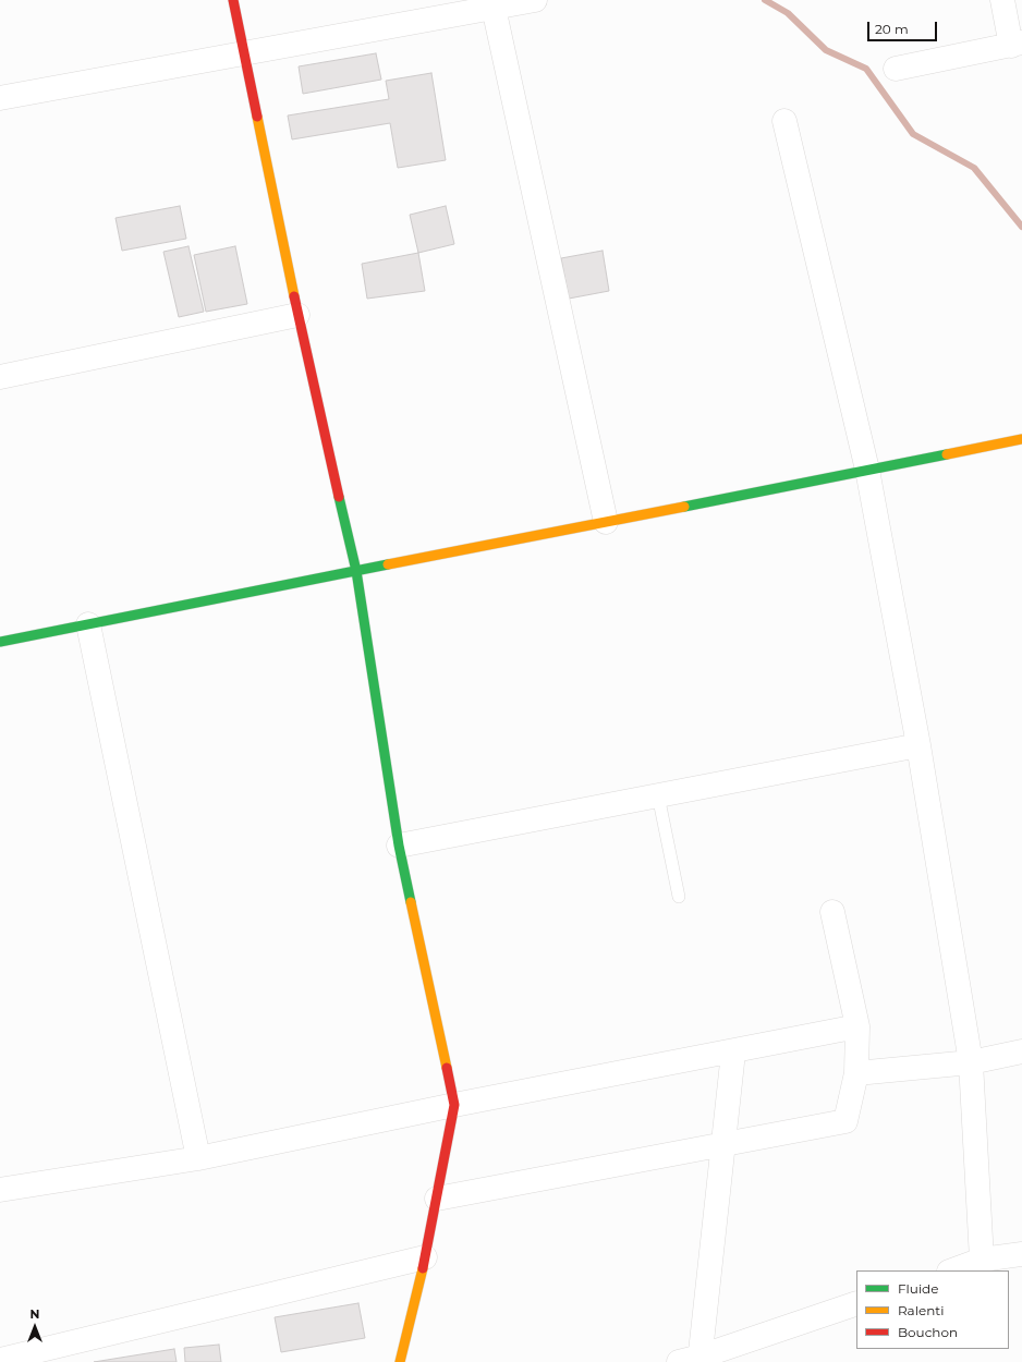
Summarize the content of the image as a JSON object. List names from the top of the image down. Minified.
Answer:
{"legend":["Fluide","Ralenti","Bouchon"],"scale_bar":"20 m","north":"top"}
